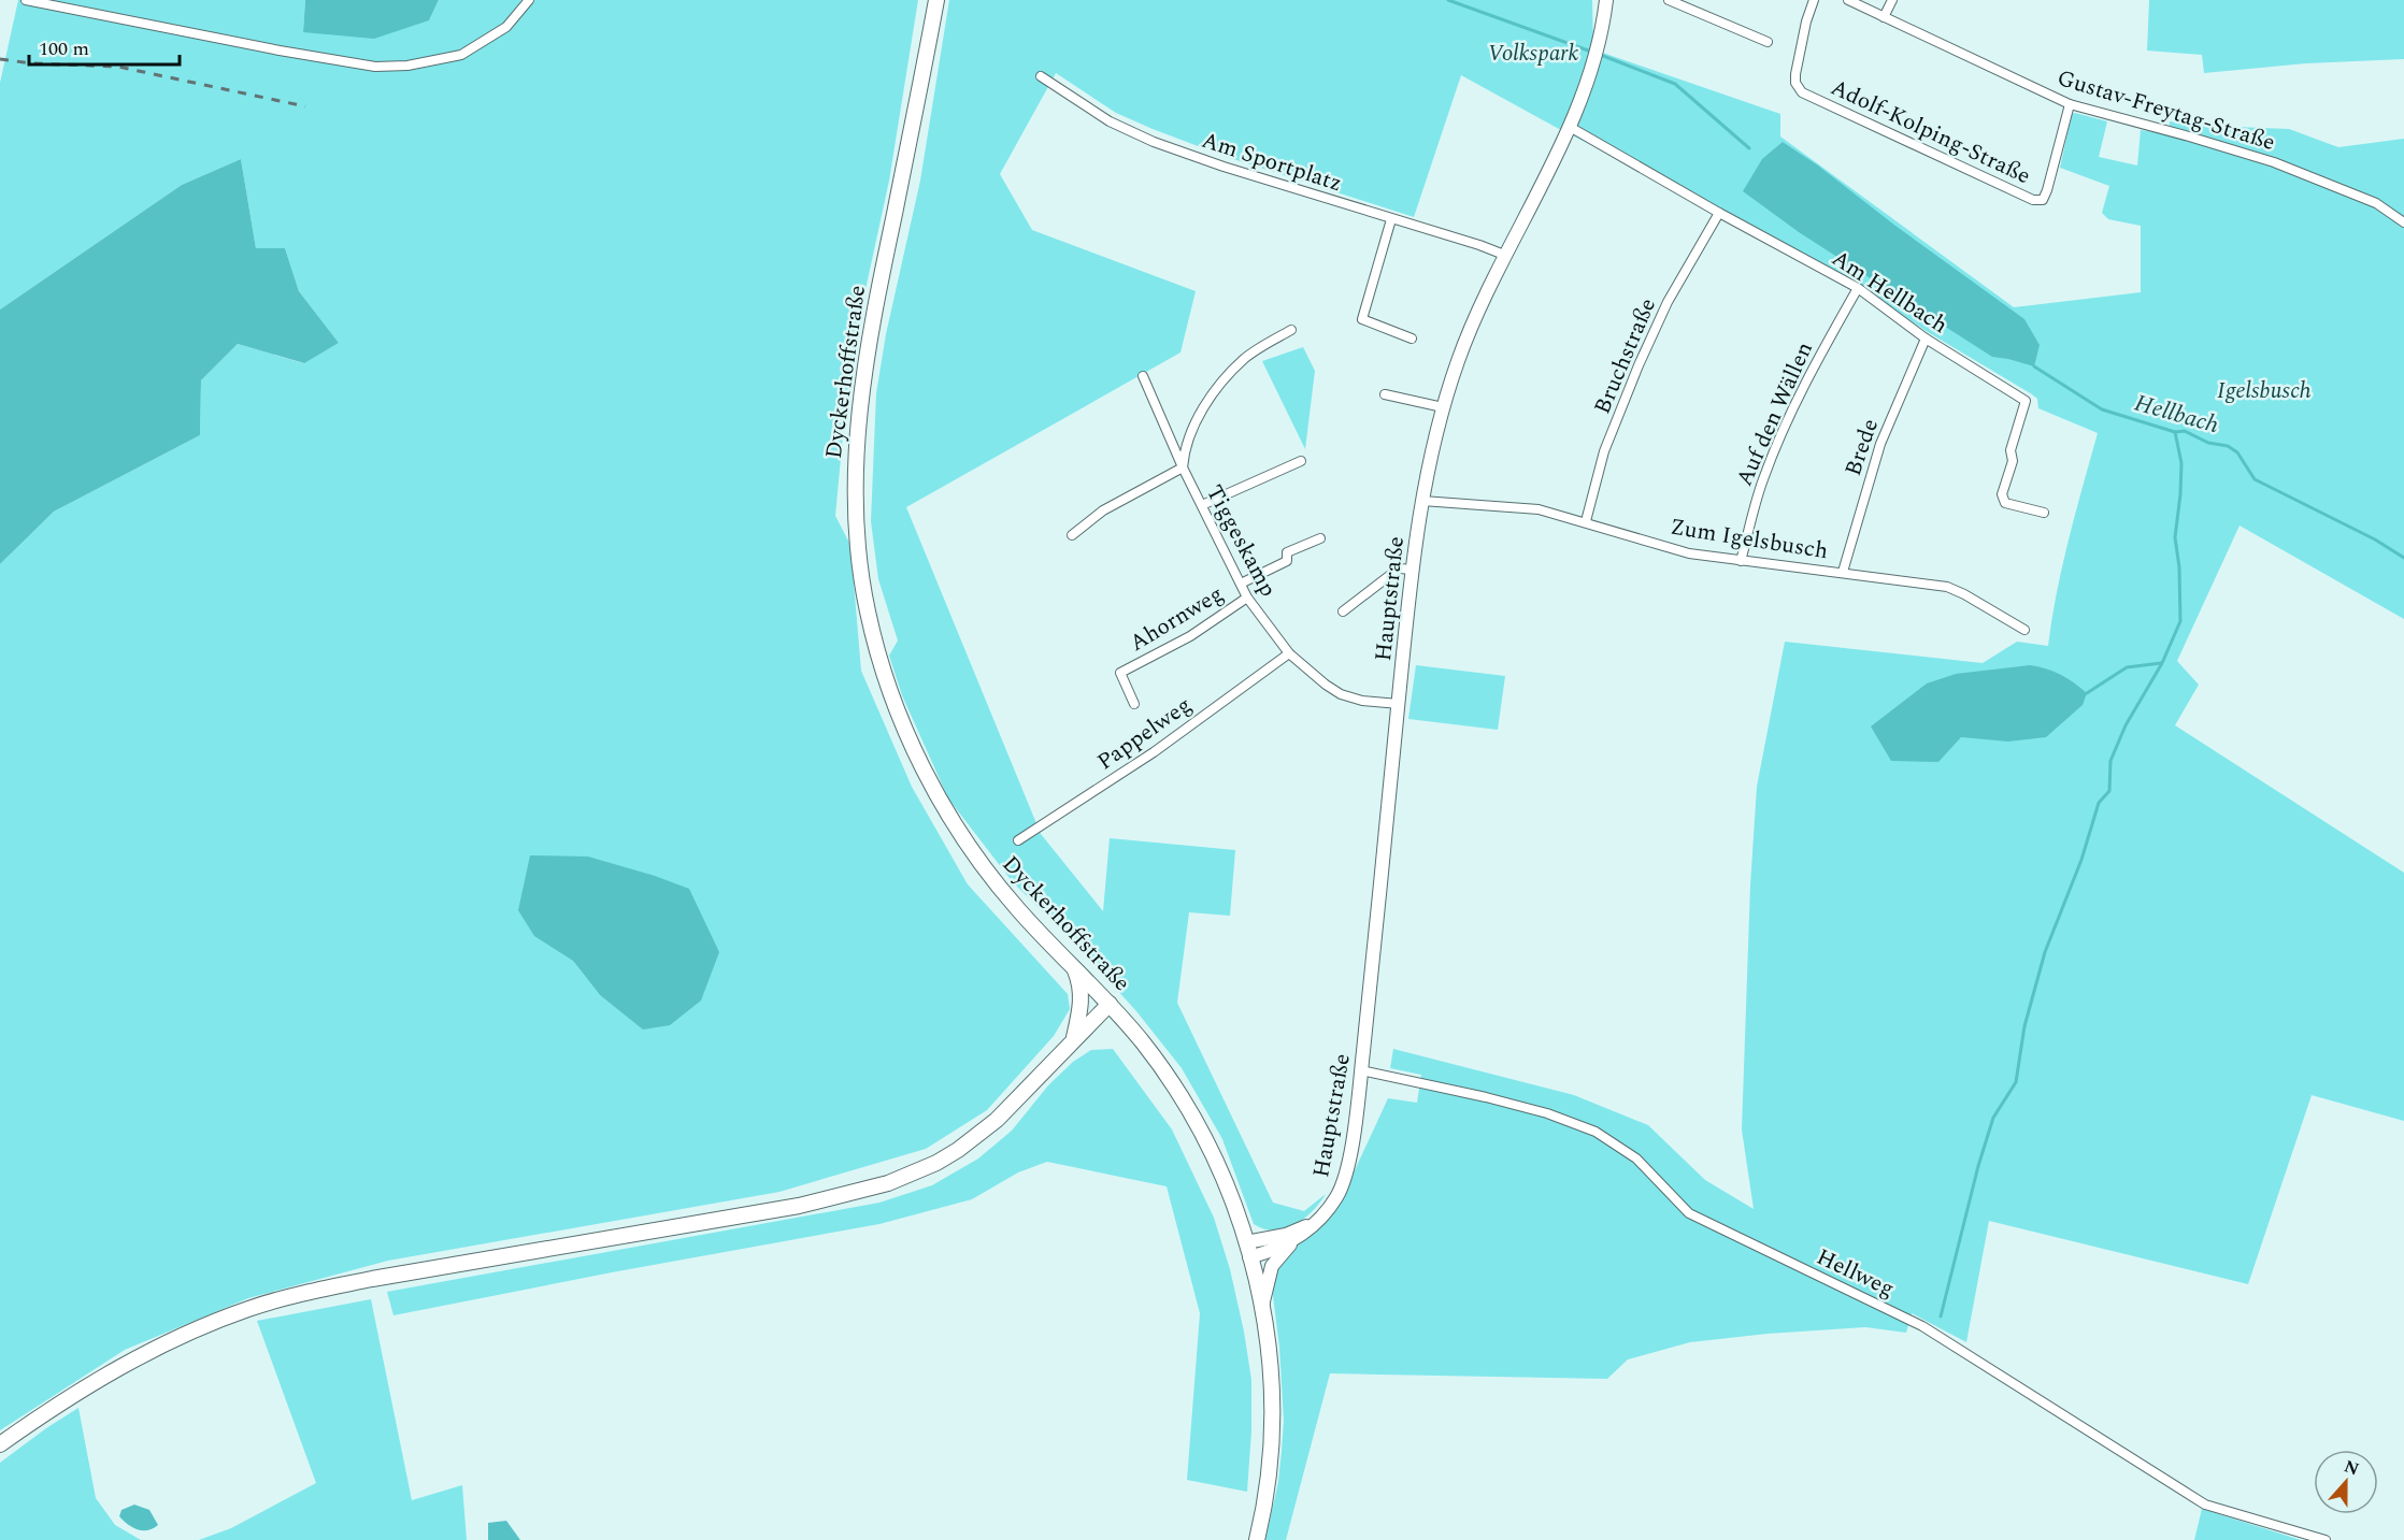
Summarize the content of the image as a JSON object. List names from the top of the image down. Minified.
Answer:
{"streets":{"main road":["Dyckerhoffstraße"],"street":["Gustav-Freytag-Straße","Adolf-Kolping-Straße","Am Sportplatz","Am Hellbach","Bruchstraße","Auf den Wällen","Brede","Zum Igelsbusch","Tiggeskamp","Hauptstraße","Ahornweg","Pappelweg","Hellweg"]},"crossings":[["Gustav-Freytag-Straße","Adolf-Kolping-Straße"],["Am Sportplatz","Hauptstraße"],["Am Hellbach","Bruchstraße"],["Am Hellbach","Auf den Wällen"],["Am Hellbach","Brede"],["Am Hellbach","Hauptstraße"],["Bruchstraße","Zum Igelsbusch"],["Dyckerhoffstraße","Hauptstraße"],["Auf den Wällen","Zum Igelsbusch"],["Brede","Zum Igelsbusch"],["Zum Igelsbusch","Hauptstraße"],["Tiggeskamp","Hauptstraße"],["Tiggeskamp","Ahornweg"],["Tiggeskamp","Pappelweg"],["Hauptstraße","Hellweg"]],"water":["Hellbach"],"parks":["Volkspark","Igelsbusch"],"scale_bar":"100 m","north":"top"}
